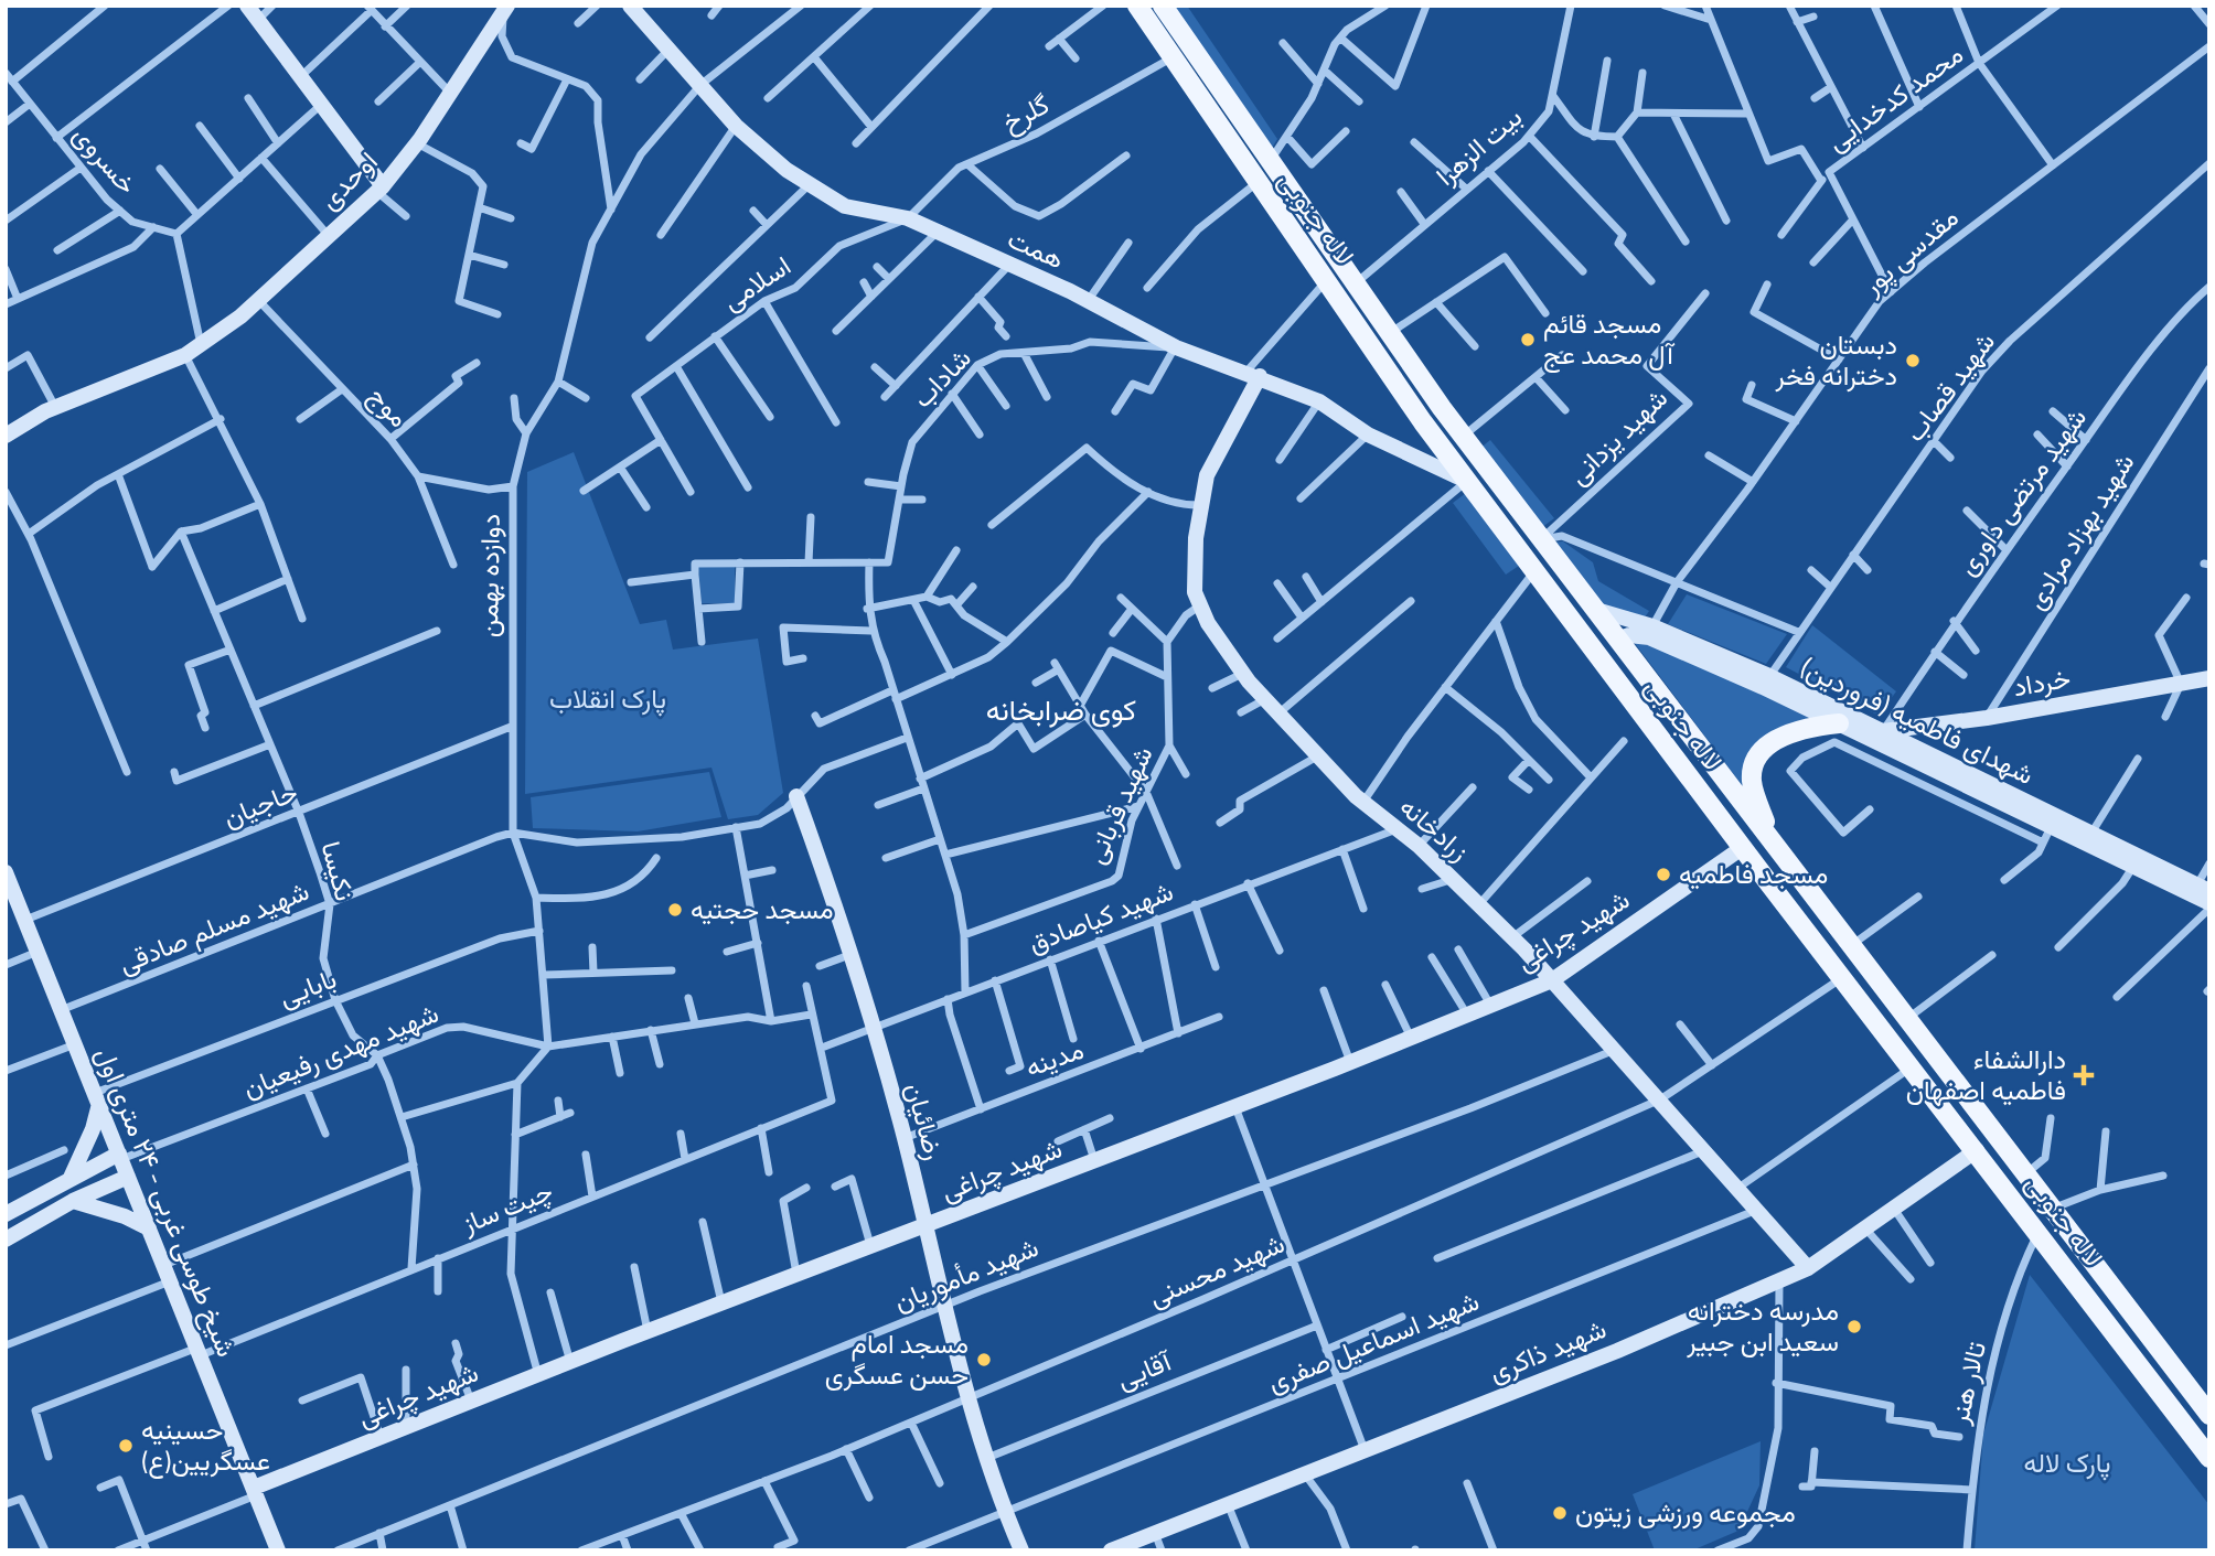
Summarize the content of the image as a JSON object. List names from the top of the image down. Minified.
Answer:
{"streets":{"main road":["لاله جنوبی"],"street":["محمد کدخدایی","گلرخ","بیت الزهرا","خسروی","اوحدی","همت","مقدسی پور","اسلامی","شاداب","شهید قصاب","موج","شهید یزدانی","شهید مرتضی داوری","شهید بهزاد مرادی","دوازده بهمن","خرداد","شهدای فاطمیه (فروردین)","حاجیان","شهید قربانی","زرادخانه","نکیسا","شهید کیاصادق","شهید مسلم صادقی","شهید چراغی","بابایی","شهید مهدی رفیعیان","مدینه","رضائیان","شیخ طوسی غربی - ۲۴ متری اول","چیت ساز","شهید محسنی","شهید مأموریان","شهید اسماعیل صفری","شهید ذاکری","آقایی","تالار هنر"]},"crossings":[["محمد کدخدایی","مقدسی پور"],["گلرخ","لاله جنوبی"],["گلرخ","همت"],["گلرخ","اسلامی"],["بیت الزهرا","لاله جنوبی"],["اوحدی","موج"],["لاله جنوبی","همت"],["لاله جنوبی","شهید یزدانی"],["لاله جنوبی","شهدای فاطمیه (فروردین)"],["لاله جنوبی","شهید چراغی"],["لاله جنوبی","شهید محسنی"],["لاله جنوبی","شهید ذاکری"],["لاله جنوبی","تالار هنر"],["همت","اسلامی"],["همت","شاداب"],["همت","دوازده بهمن"],["همت","زرادخانه"],["مقدسی پور","شهدای فاطمیه (فروردین)"],["شهید قصاب","شهدای فاطمیه (فروردین)"],["شهید مرتضی داوری","خرداد"],["شهید مرتضی داوری","شهدای فاطمیه (فروردین)"],["شهید بهزاد مرادی","خرداد"],["دوازده بهمن","حاجیان"],["دوازده بهمن","شهید مسلم صادقی"],["دوازده بهمن","بابایی"],["دوازده بهمن","شهید مهدی رفیعیان"],["خرداد","شهدای فاطمیه (فروردین)"],["حاجیان","نکیسا"],["حاجیان","شیخ طوسی غربی - ۲۴ متری اول"],["زرادخانه","شهید کیاصادق"],["زرادخانه","شهید چراغی"],["زرادخانه","شهید محسنی"],["زرادخانه","شهید مأموریان"],["زرادخانه","شهید اسماعیل صفری"],["زرادخانه","شهید ذاکری"],["نکیسا","شهید مسلم صادقی"],["نکیسا","بابایی"],["نکیسا","شهید مهدی رفیعیان"],["نکیسا","چیت ساز"],["شهید کیاصادق","رضائیان"],["شهید کیاصادق","چیت ساز"],["شهید مسلم صادقی","شیخ طوسی غربی - ۲۴ متری اول"],["شهید چراغی","رضائیان"],["شهید چراغی","شیخ طوسی غربی - ۲۴ متری اول"],["بابایی","شیخ طوسی غربی - ۲۴ متری اول"],["شهید مهدی رفیعیان","شیخ طوسی غربی - ۲۴ متری اول"],["مدینه","رضائیان"],["رضائیان","شهید محسنی"],["رضائیان","شهید مأموریان"],["رضائیان","شهید اسماعیل صفری"],["رضائیان","آقایی"],["شیخ طوسی غربی - ۲۴ متری اول","چیت ساز"]],"districts":["کوی ضرابخانه"],"parks":["پارک انقلاب","پارک لاله"],"places":{"other":["مسجد قائم آل محمد عج","دبستان دخترانه فخر","مسجد فاطمیه","مسجد حجتیه","مدرسه دخترانه سعید ابن جبیر","مسجد امام حسن عسگری","حسینیه عسگریین(ع)","مجموعه ورزشی زیتون"],"health":["دارالشفاء فاطمیه اصفهان"]}}
